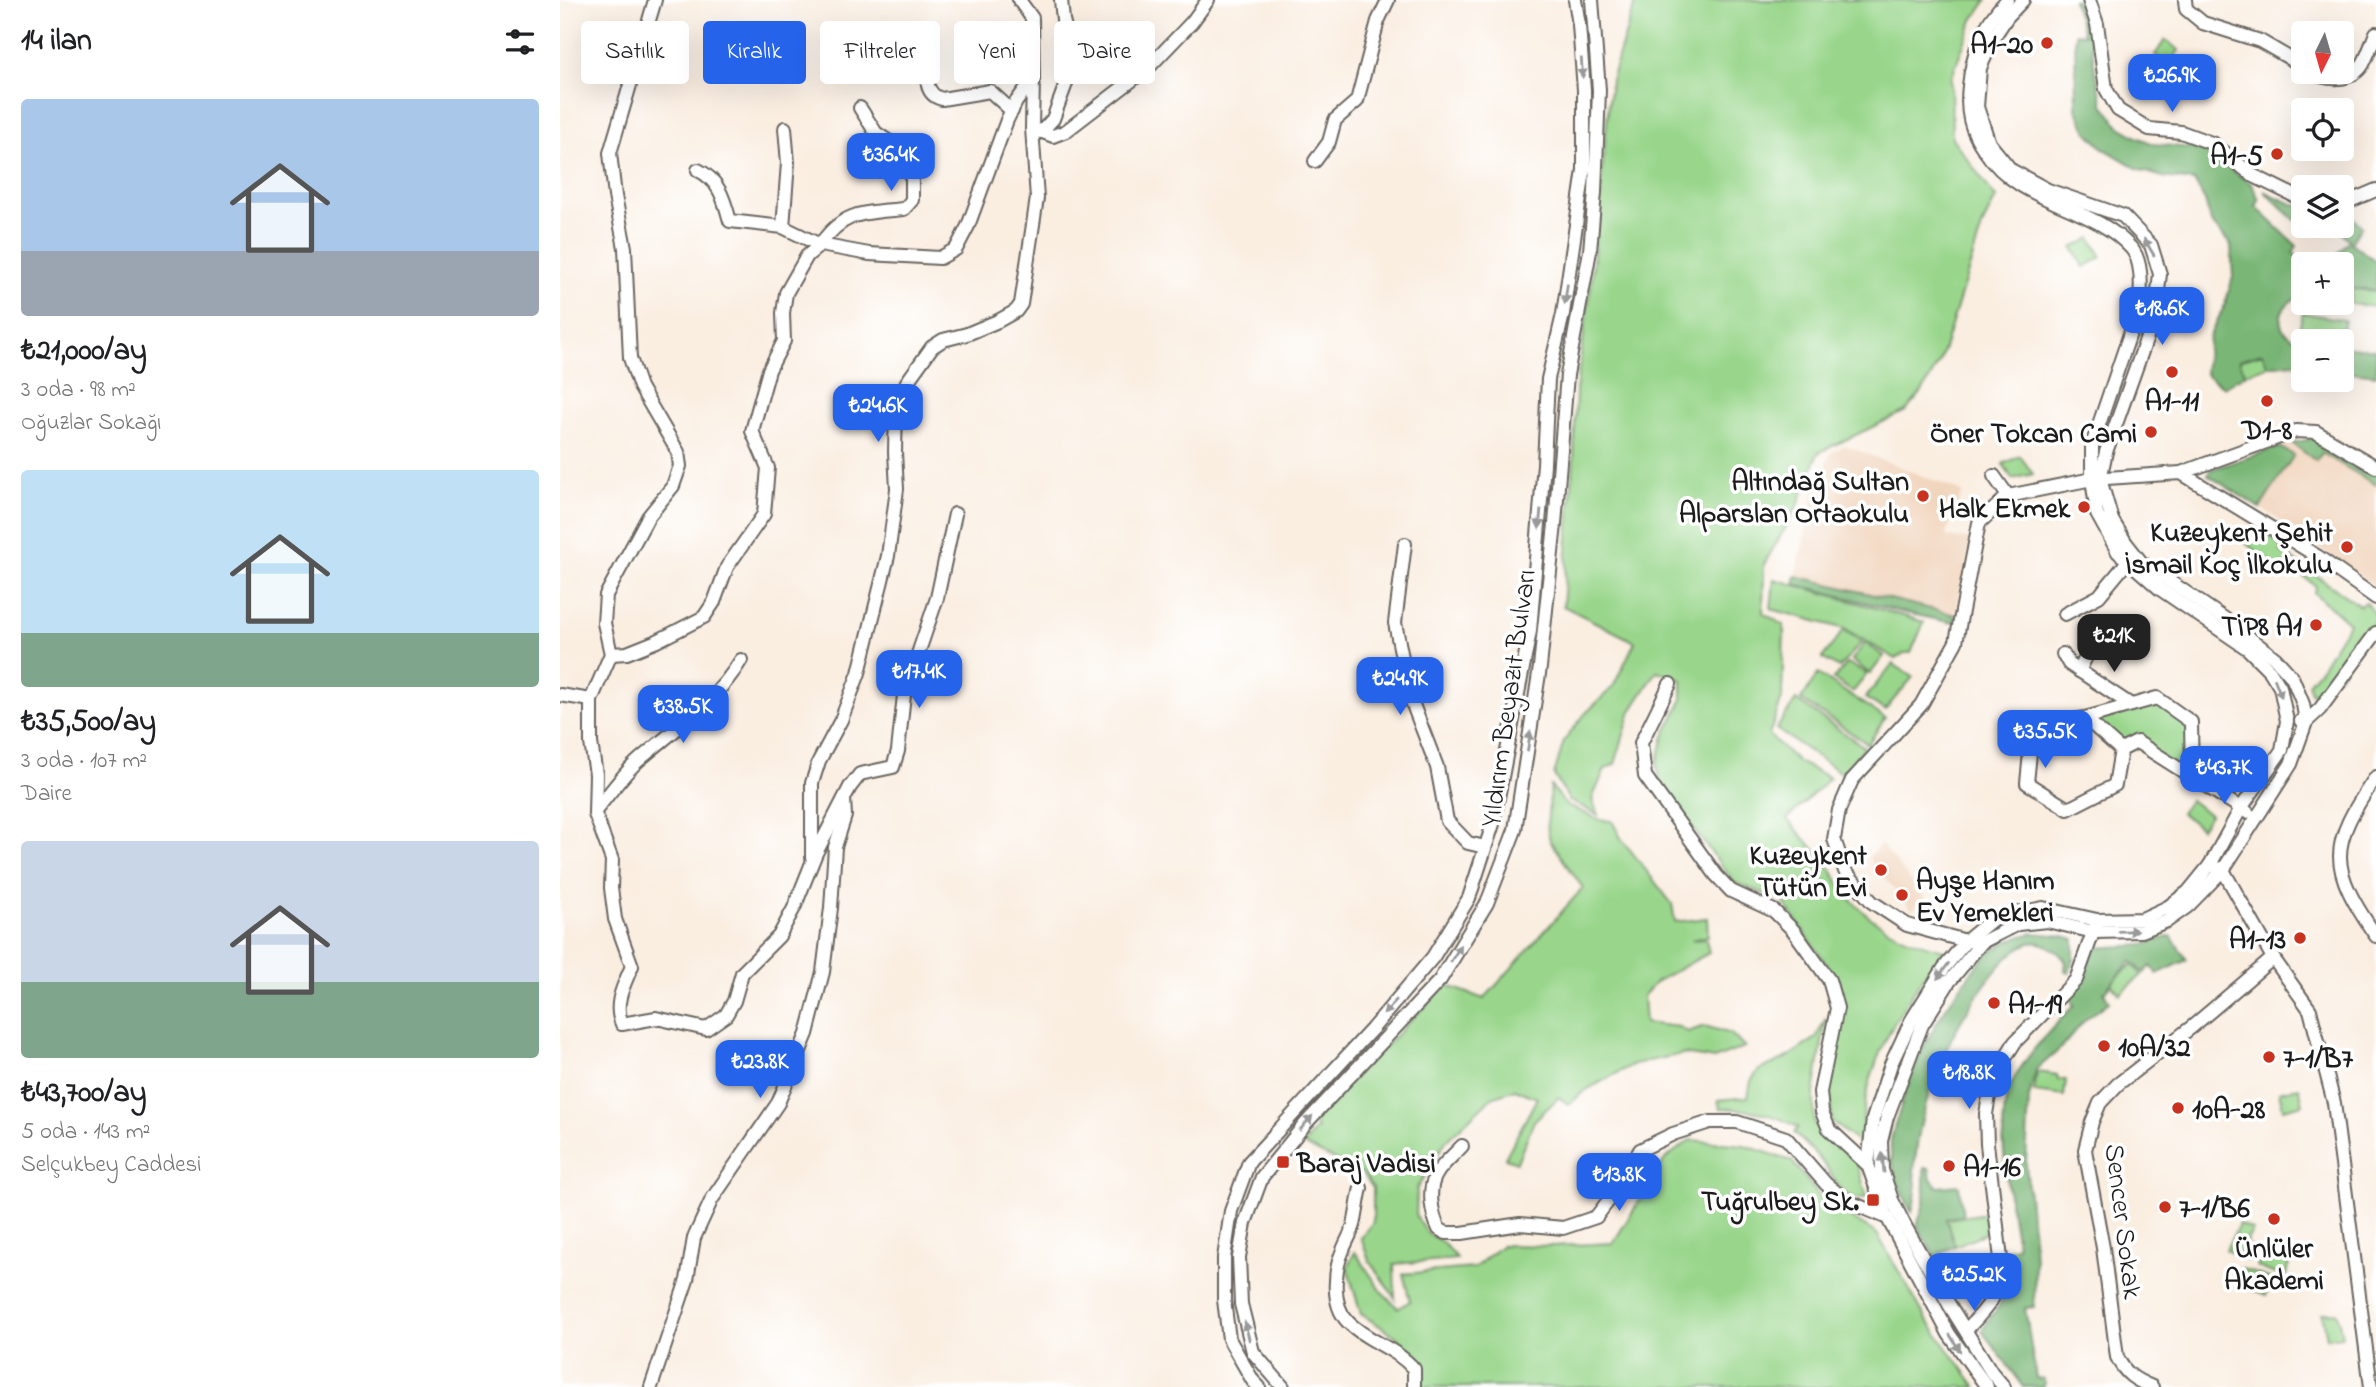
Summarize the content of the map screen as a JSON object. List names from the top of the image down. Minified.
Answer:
{"streets":{"street":["Yıldırım Beyazıt Bulvarı","Sencer Sokak"]},"places":{"other":["A1-20","A1-5","A1-11","D1-8","Öner Tokcan Cami","Altındağ Sultan Alparslan Ortaokulu","Halk Ekmek","Kuzeykent Şehit İsmail Koç İlkokulu","TİP8 A1","Kuzeykent Tütün Evi","Ayşe Hanım Ev Yemekleri","A1-13","A1-19","10A/32","7-1/B7","10A-28","A1-16","7-1/B6","Ünlüler Akademi"],"transit":["Baraj Vadisi","Tuğrulbey Sk."]},"north":"bottom","page":{"heading":"14 ilan","map_buttons":["+","−"],"chip":["Satılık","Kiralık","Filtreler","Yeni","Daire"],"price":["₺26.9K","₺36.4K","₺18.6K","₺24.6K","₺21K","₺17.4K","₺24.9K","₺38.5K","₺35.5K","₺43.7K","₺23.8K","₺18.8K","₺13.8K","₺25.2K"],"list":[{"name":"₺21,000/ay","note":"3 oda · 98 m² · Oğuzlar Sokağı"},{"name":"₺35,500/ay","note":"3 oda · 107 m² · Daire"},{"name":"₺43,700/ay","note":"5 oda · 143 m² · Selçukbey Caddesi"}]}}
